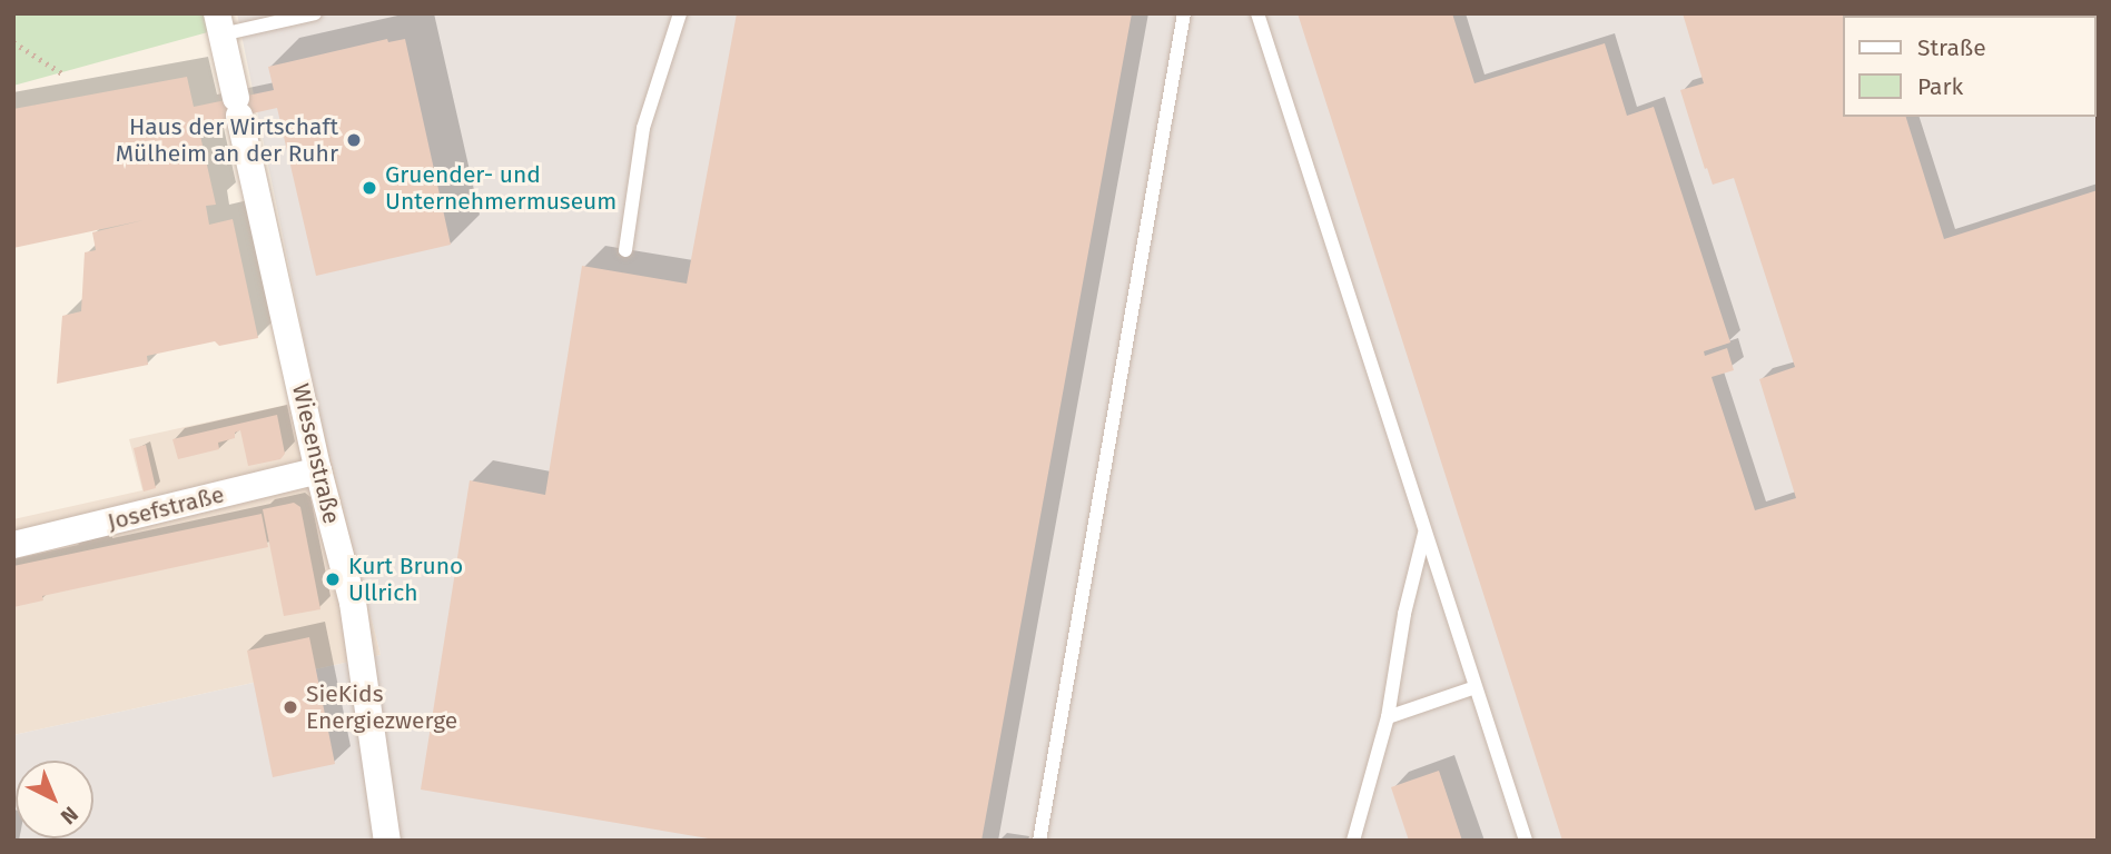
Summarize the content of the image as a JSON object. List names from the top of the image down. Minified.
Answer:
{"streets":{"street":["Wiesenstraße","Josefstraße"]},"crossings":[["Wiesenstraße","Josefstraße"]],"places":["Haus der Wirtschaft Mülheim an der Ruhr","Gruender- und Unternehmermuseum","Kurt Bruno Ullrich","SieKids Energiezwerge"],"legend":["Straße","Park"],"north":"bottom right"}
